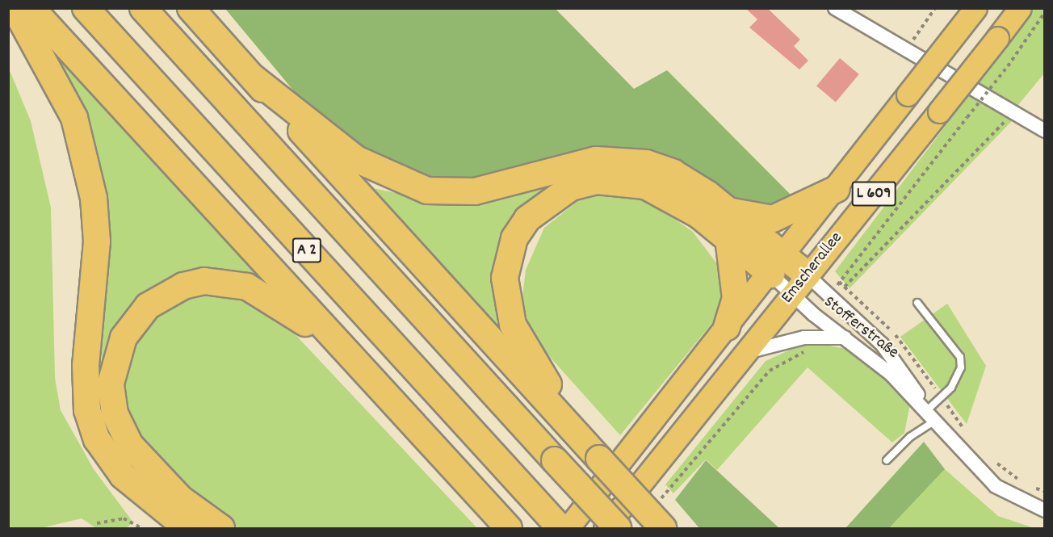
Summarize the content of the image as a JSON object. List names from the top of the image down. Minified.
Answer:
{"streets":{"highway":["A 2"],"main road":["L 609","Emscherallee"],"street":["Stofferstraße"]},"crossings":[["Emscherallee","Stofferstraße"]]}
